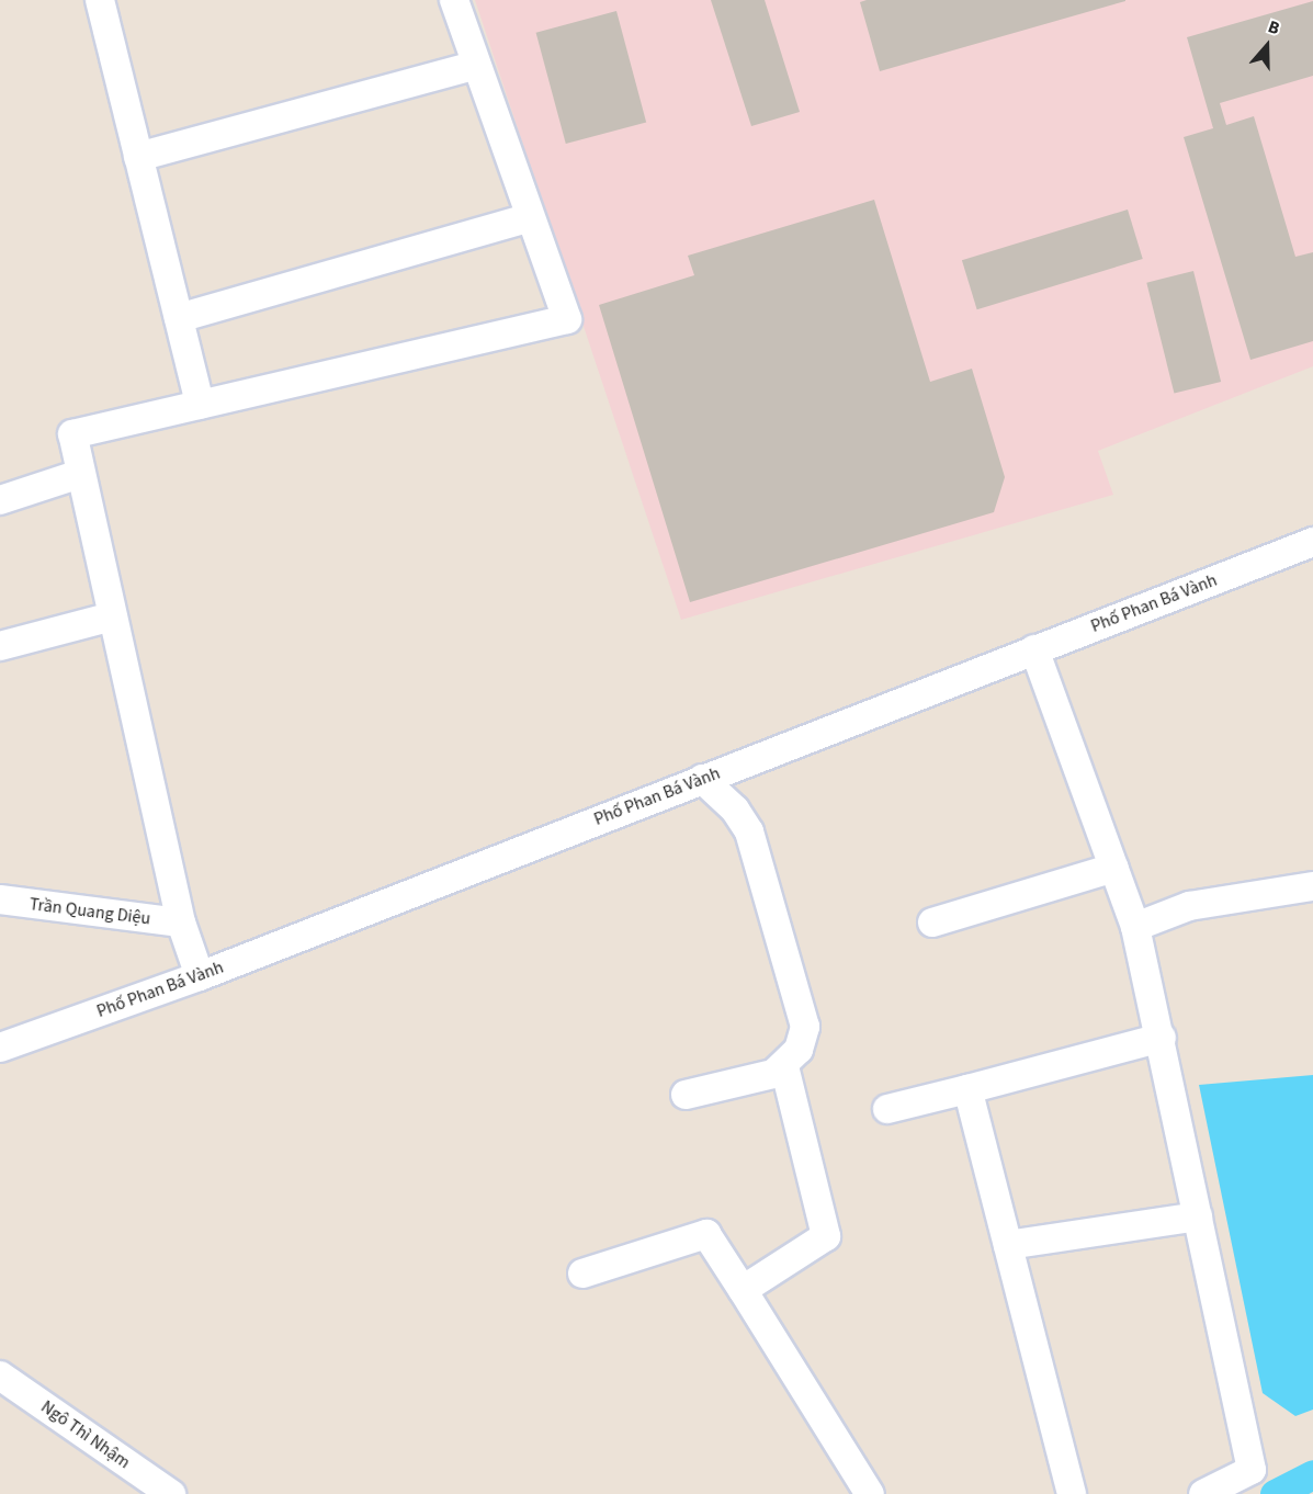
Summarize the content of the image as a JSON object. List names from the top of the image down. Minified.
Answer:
{"streets":{"street":["Phố Phan Bá Vành","Trần Quang Diệu","Ngô Thì Nhậm"]},"north":"top"}
